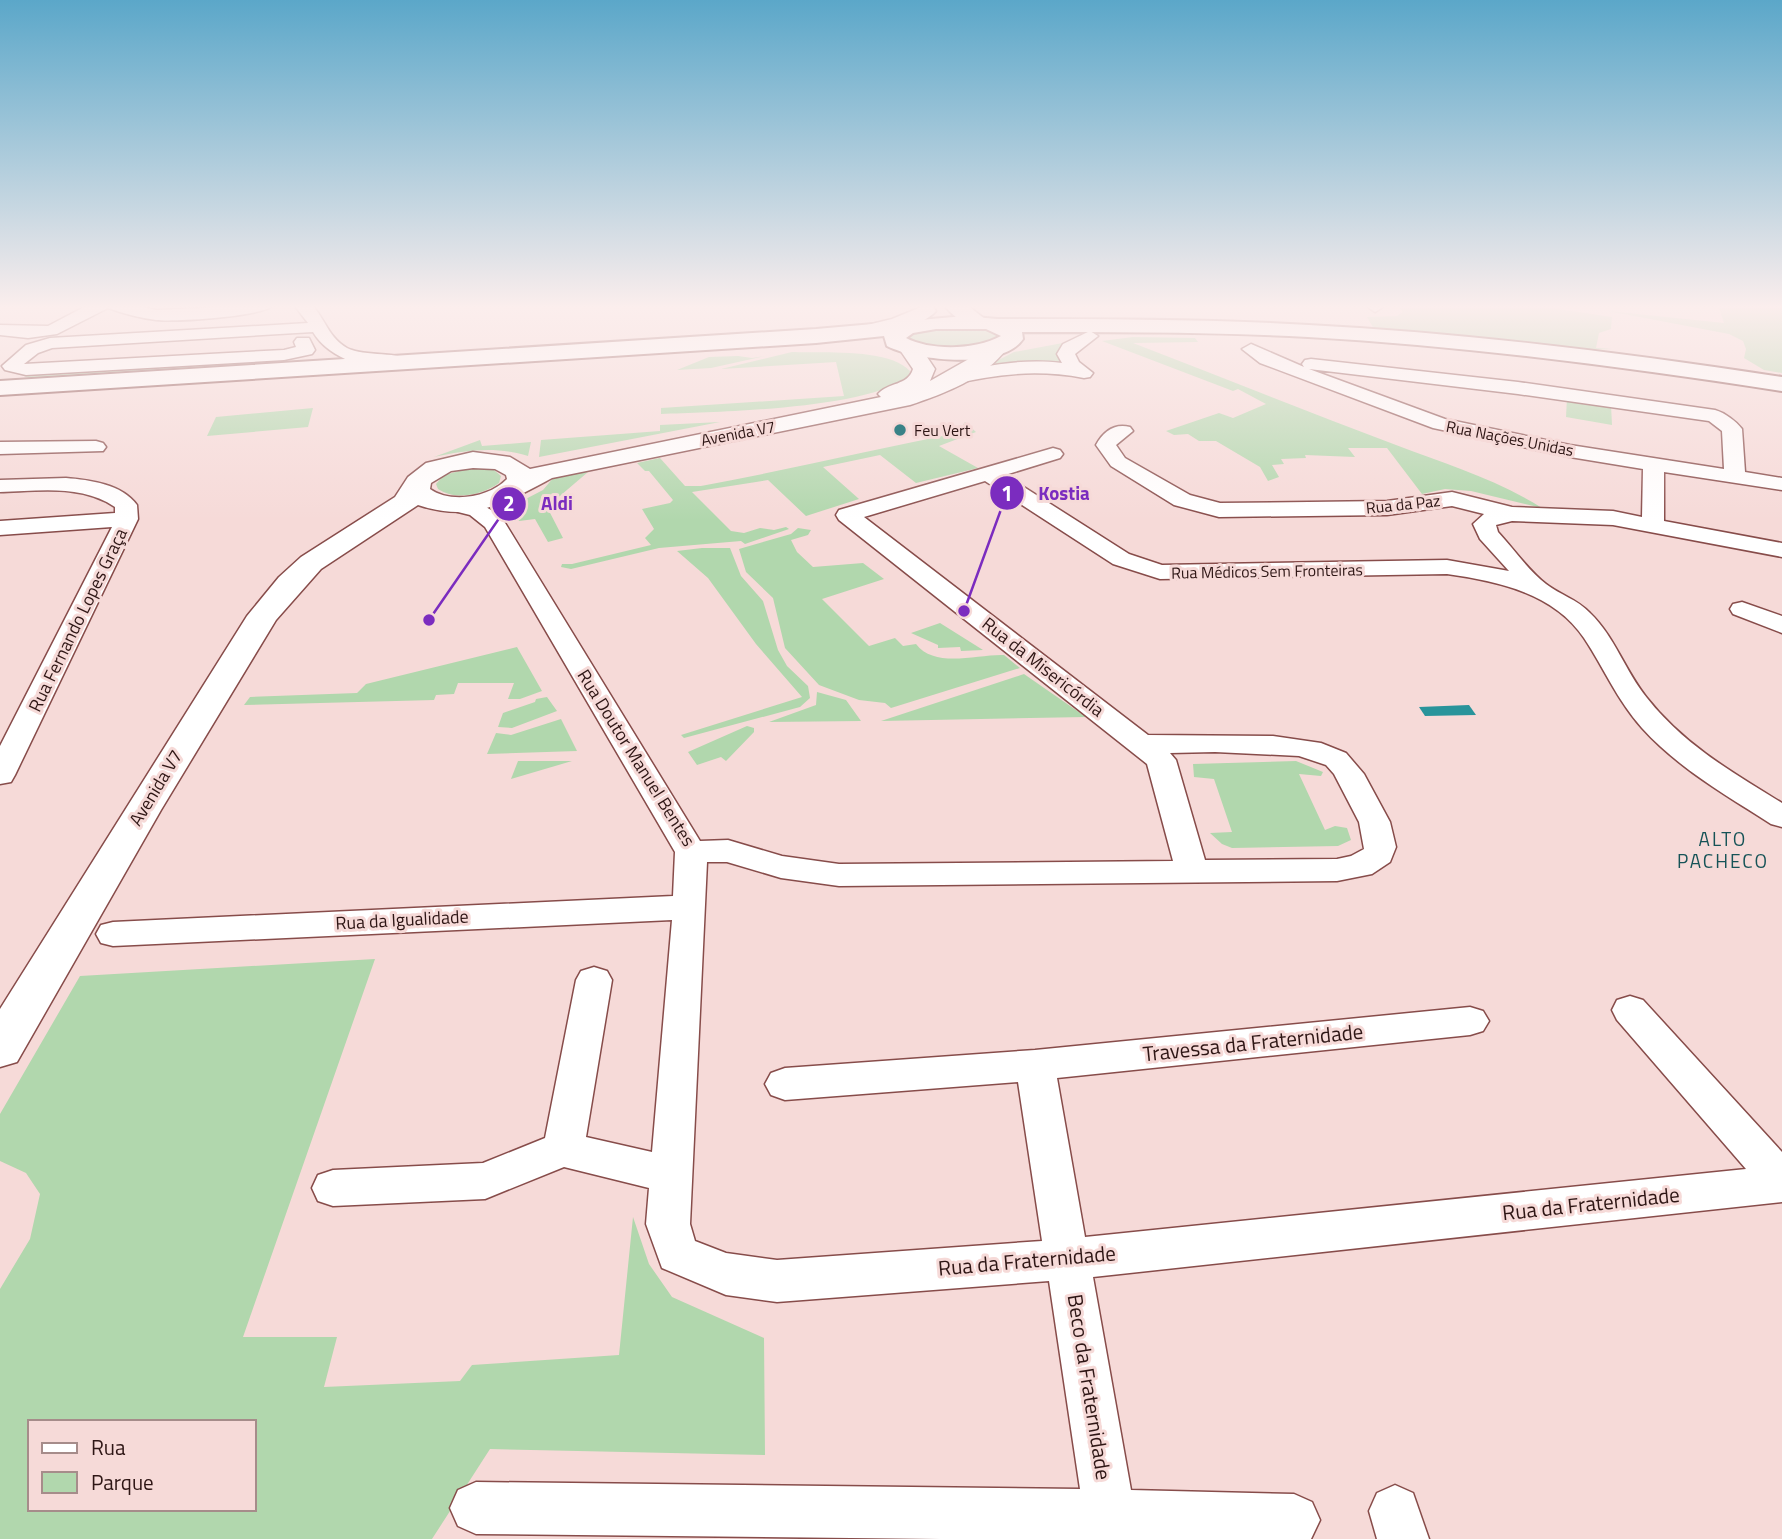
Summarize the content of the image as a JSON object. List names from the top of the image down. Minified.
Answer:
{"streets":{"street":["Avenida V7","Rua Nações Unidas","Rua da Paz","Rua Médicos Sem Fronteiras","Rua Fernando Lopes Graça","Rua da Misericórdia","Rua Doutor Manuel Bentes","Rua da Igualidade","Travessa da Fraternidade","Rua da Fraternidade","Beco da Fraternidade"]},"crossings":[["Rua Médicos Sem Fronteiras","Rua da Misericórdia"],["Rua da Misericórdia","Rua Doutor Manuel Bentes"],["Rua Doutor Manuel Bentes","Rua da Fraternidade"],["Rua da Igualidade","Rua da Fraternidade"],["Rua da Fraternidade","Beco da Fraternidade"]],"districts":["ALTO PACHECO"],"places":["Feu Vert","Kostia","Aldi"],"legend":["Rua","Parque"]}
